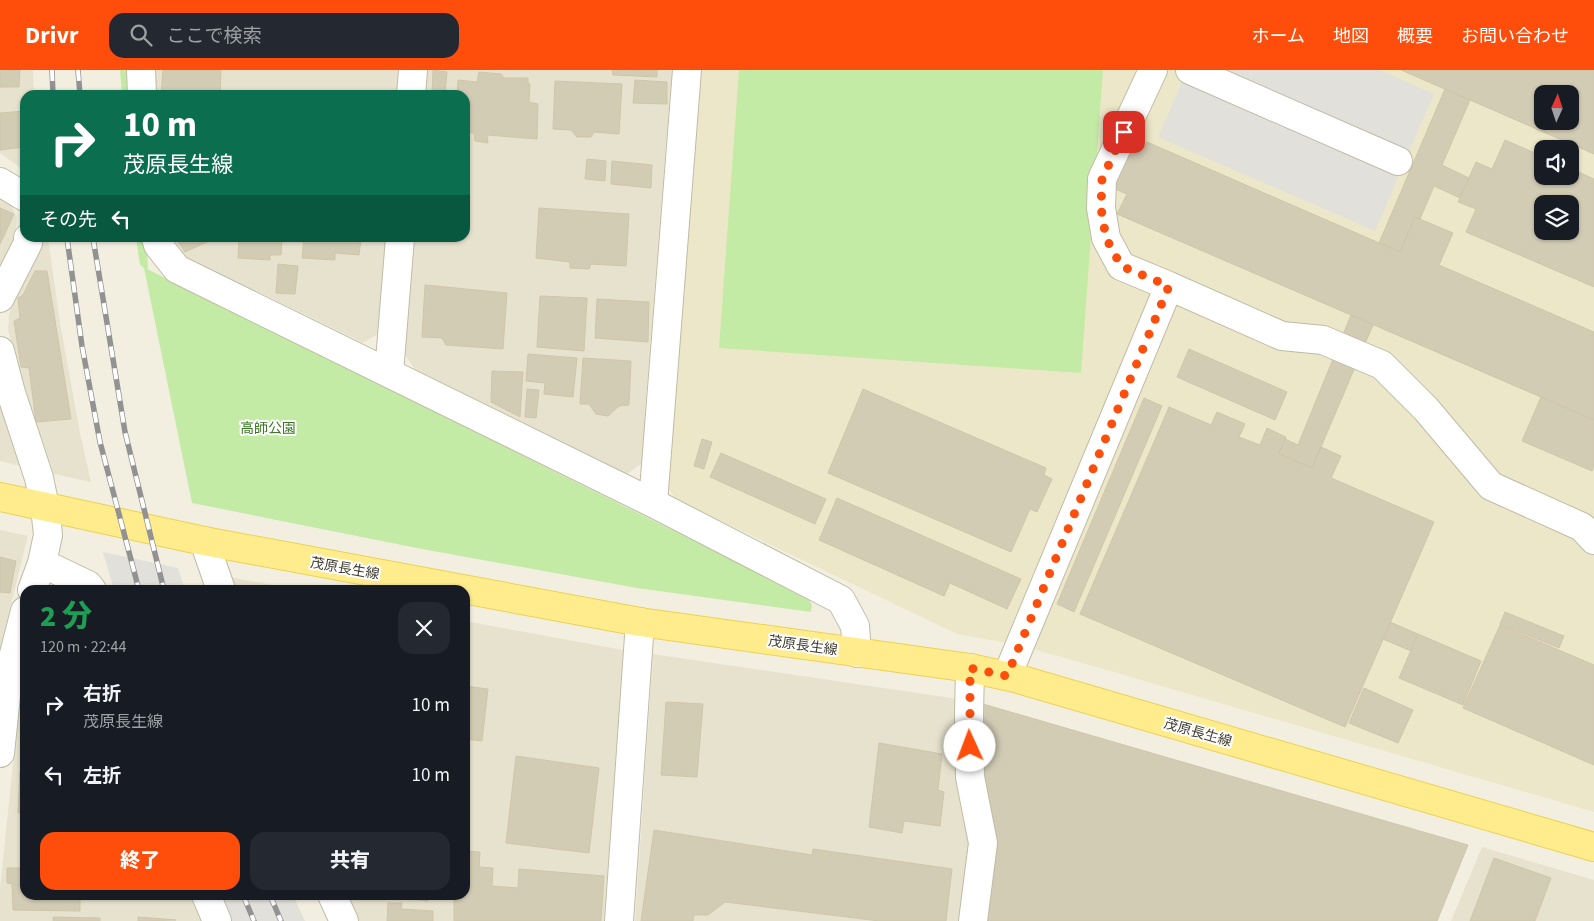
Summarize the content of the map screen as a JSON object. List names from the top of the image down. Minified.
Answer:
{"streets":{"main road":["茂原長生線"]},"parks":["高師公園"],"north":"top","page":{"header":"Drivr","search":"ここで検索","nav":["ホーム","地図","概要","お問い合わせ"],"turn":["10 m","茂原長生線"],"then":"その先","heading":["2 分","120 m · 22:44"],"list":[{"name":"右折","note":"茂原長生線","value":"10 m"},{"name":"左折","value":"10 m"}],"buttons":["終了","共有"]}}
